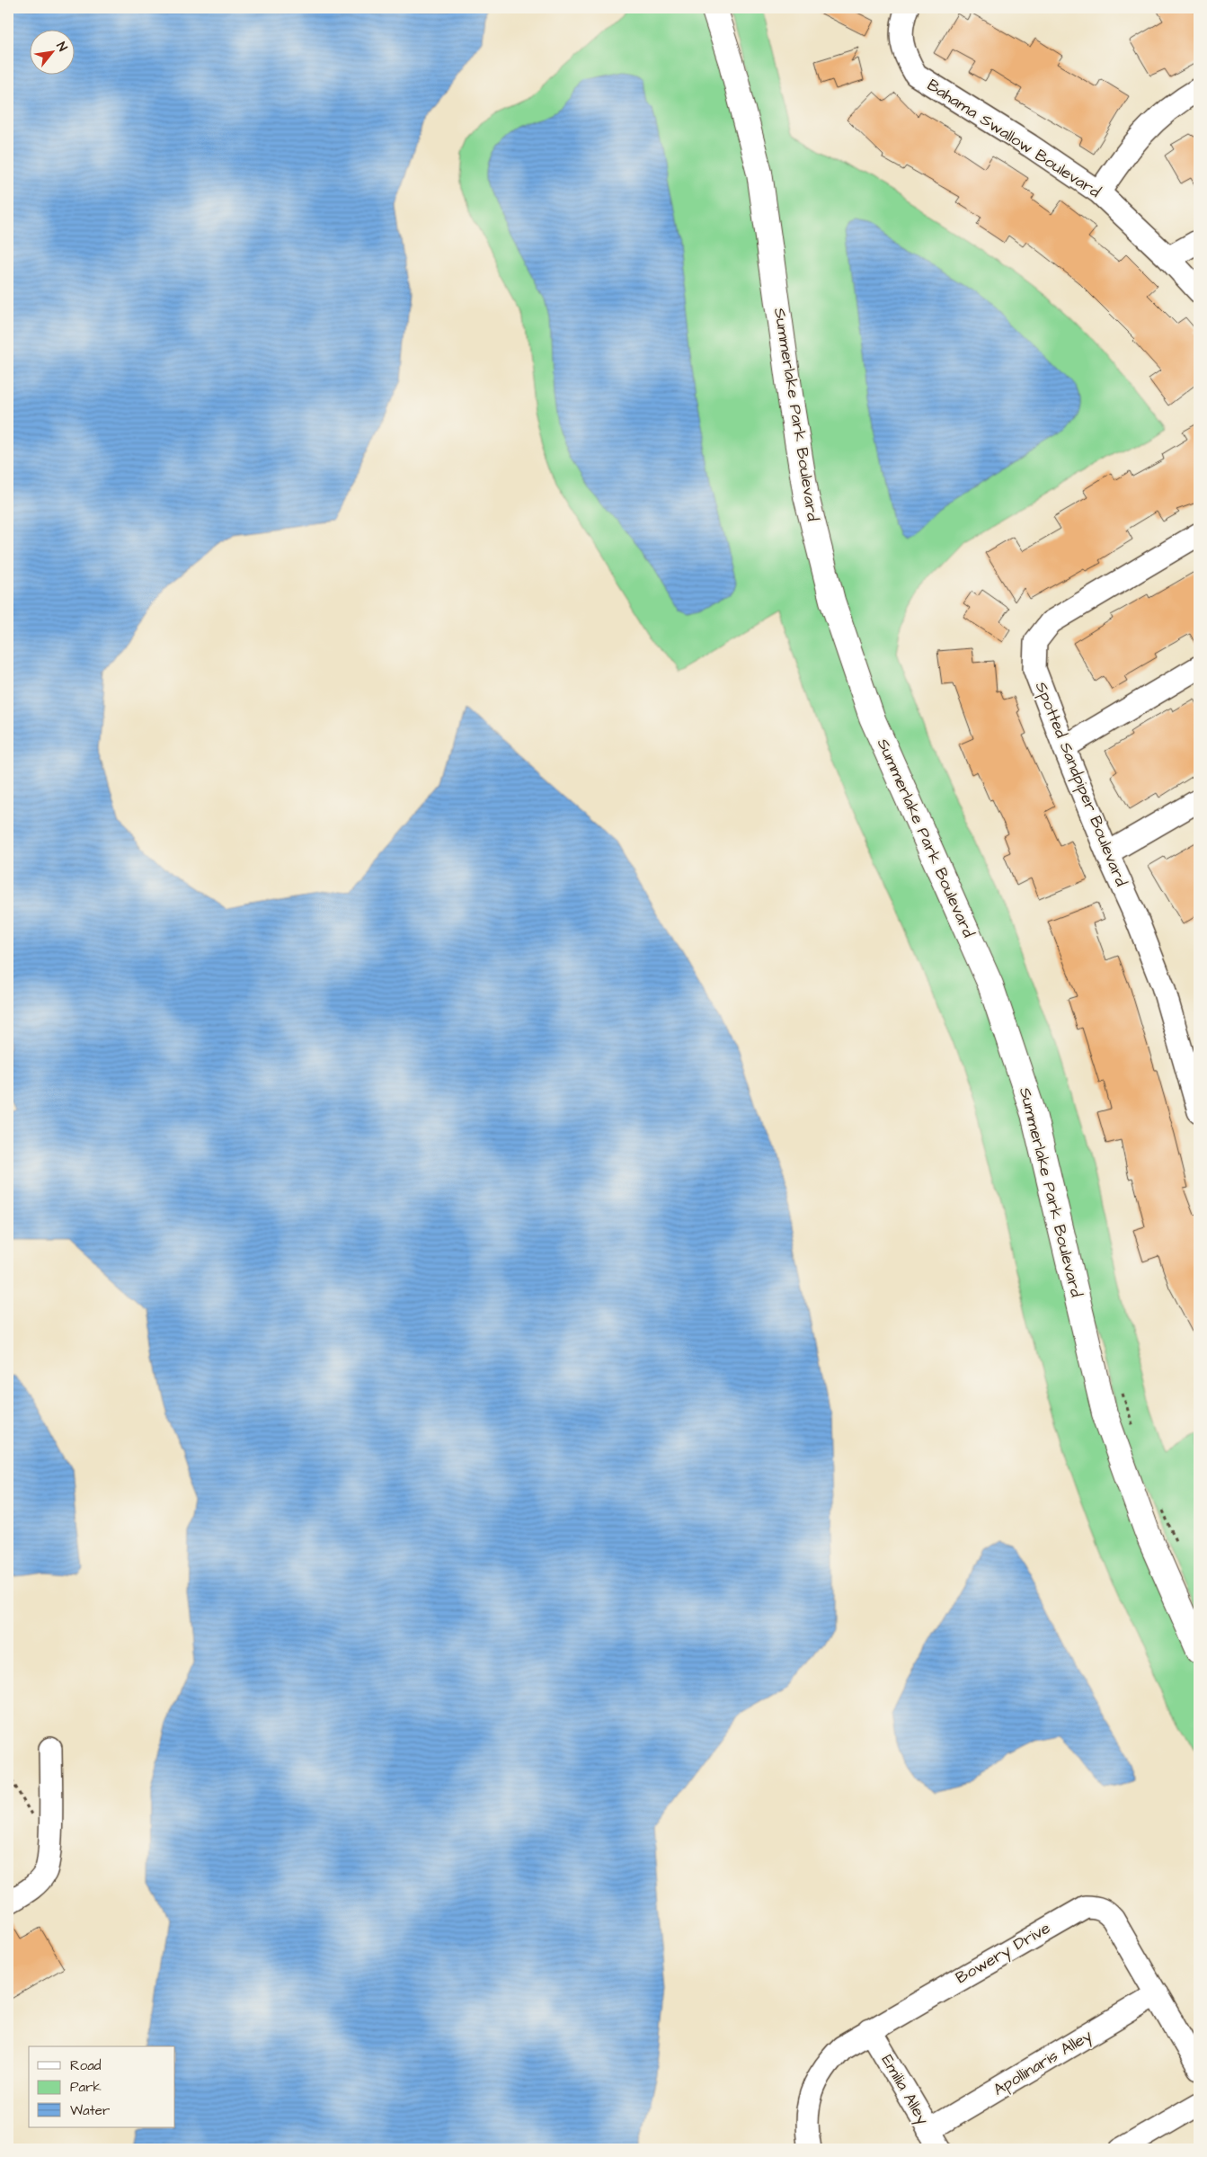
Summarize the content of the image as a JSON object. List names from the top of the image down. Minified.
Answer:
{"streets":{"main road":["Summerlake Park Boulevard"],"street":["Bahama Swallow Boulevard","Spotted Sandpiper Boulevard","Bowery Drive","Apollinaris Alley","Emilia Alley"]},"crossings":[["Bowery Drive","Apollinaris Alley"],["Bowery Drive","Emilia Alley"],["Apollinaris Alley","Emilia Alley"]],"legend":["Road","Park","Water"],"north":"top right"}
